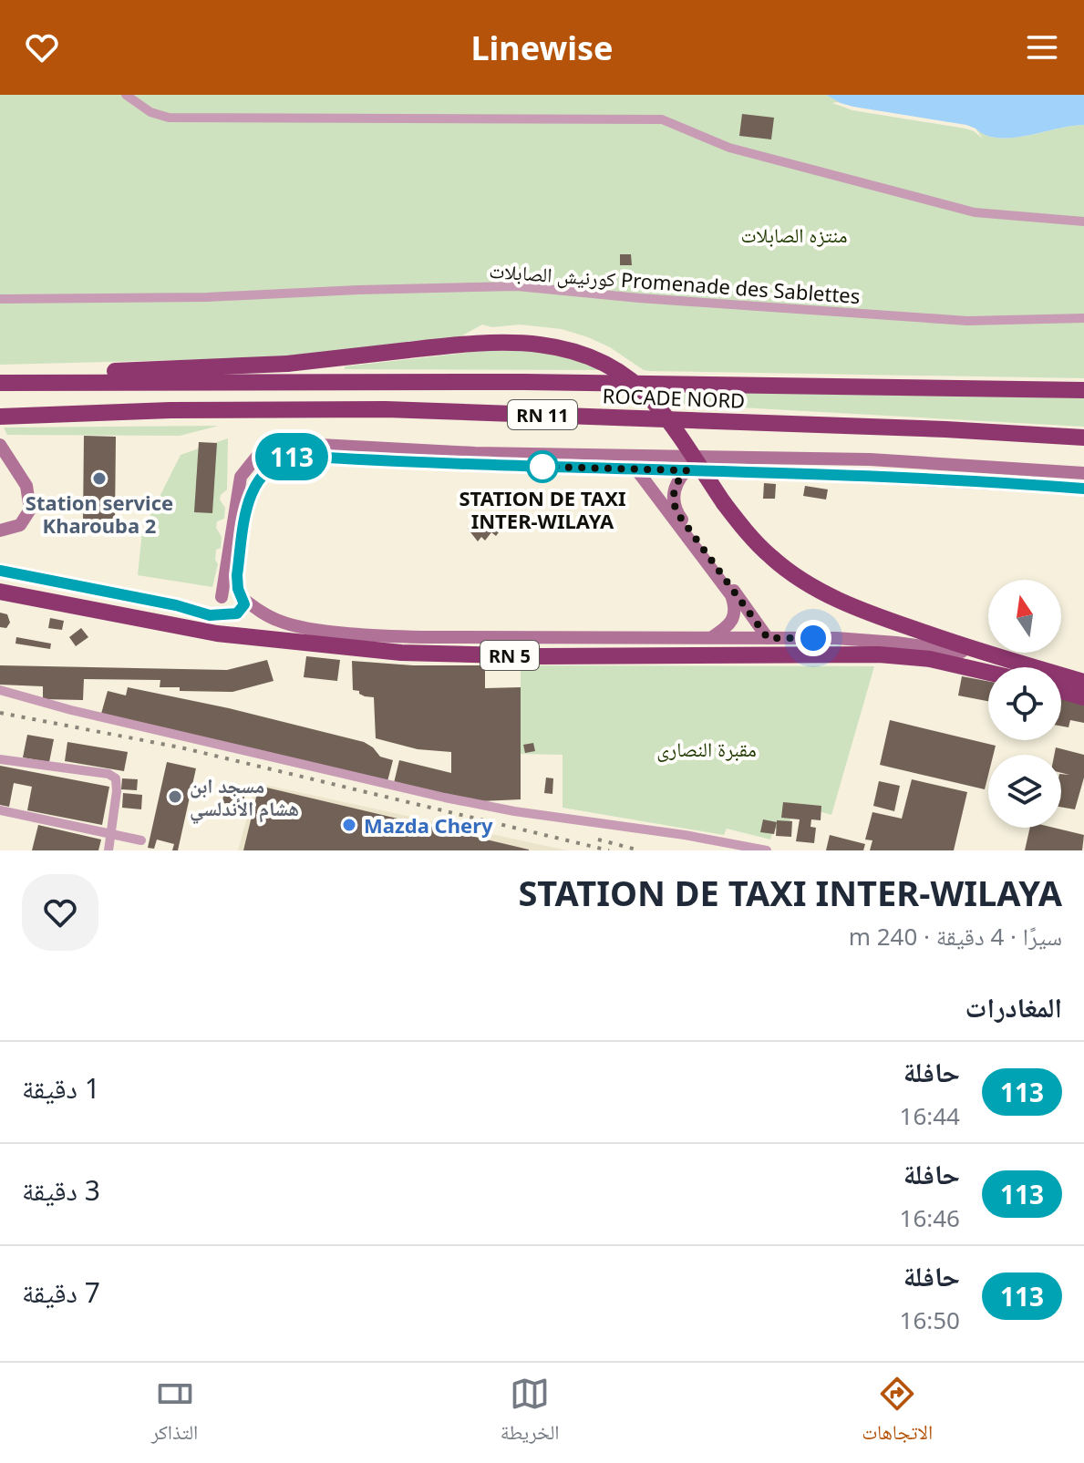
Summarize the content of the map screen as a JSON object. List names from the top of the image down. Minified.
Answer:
{"streets":{"highway":["ROCADE NORD","RN 11","RN 5"],"street":["كورنيش الصابلات Promenade des Sablettes"]},"parks":["منتزه الصابلات","مقبرة النصارى"],"places":["STATION DE TAXI INTER-WILAYA","Station service Kharouba 2","مسجد ابن هشام الأندلسي","Mazda Chery"],"lines":["bus line 113"],"north":"top","page":{"header":"Linewise","on_map":"113","heading":[["STATION DE TAXI INTER-WILAYA","سيرًا · 4 دقيقة · 240 m"],"المغادرات"],"list":[{"mark":"113","name":"حافلة","note":"16:44","value":"1 دقيقة"},{"mark":"113","name":"حافلة","note":"16:46","value":"3 دقيقة"},{"mark":"113","name":"حافلة","note":"16:50","value":"7 دقيقة"}],"tabs":["الاتجاهات","الخريطة","التذاكر"]}}
